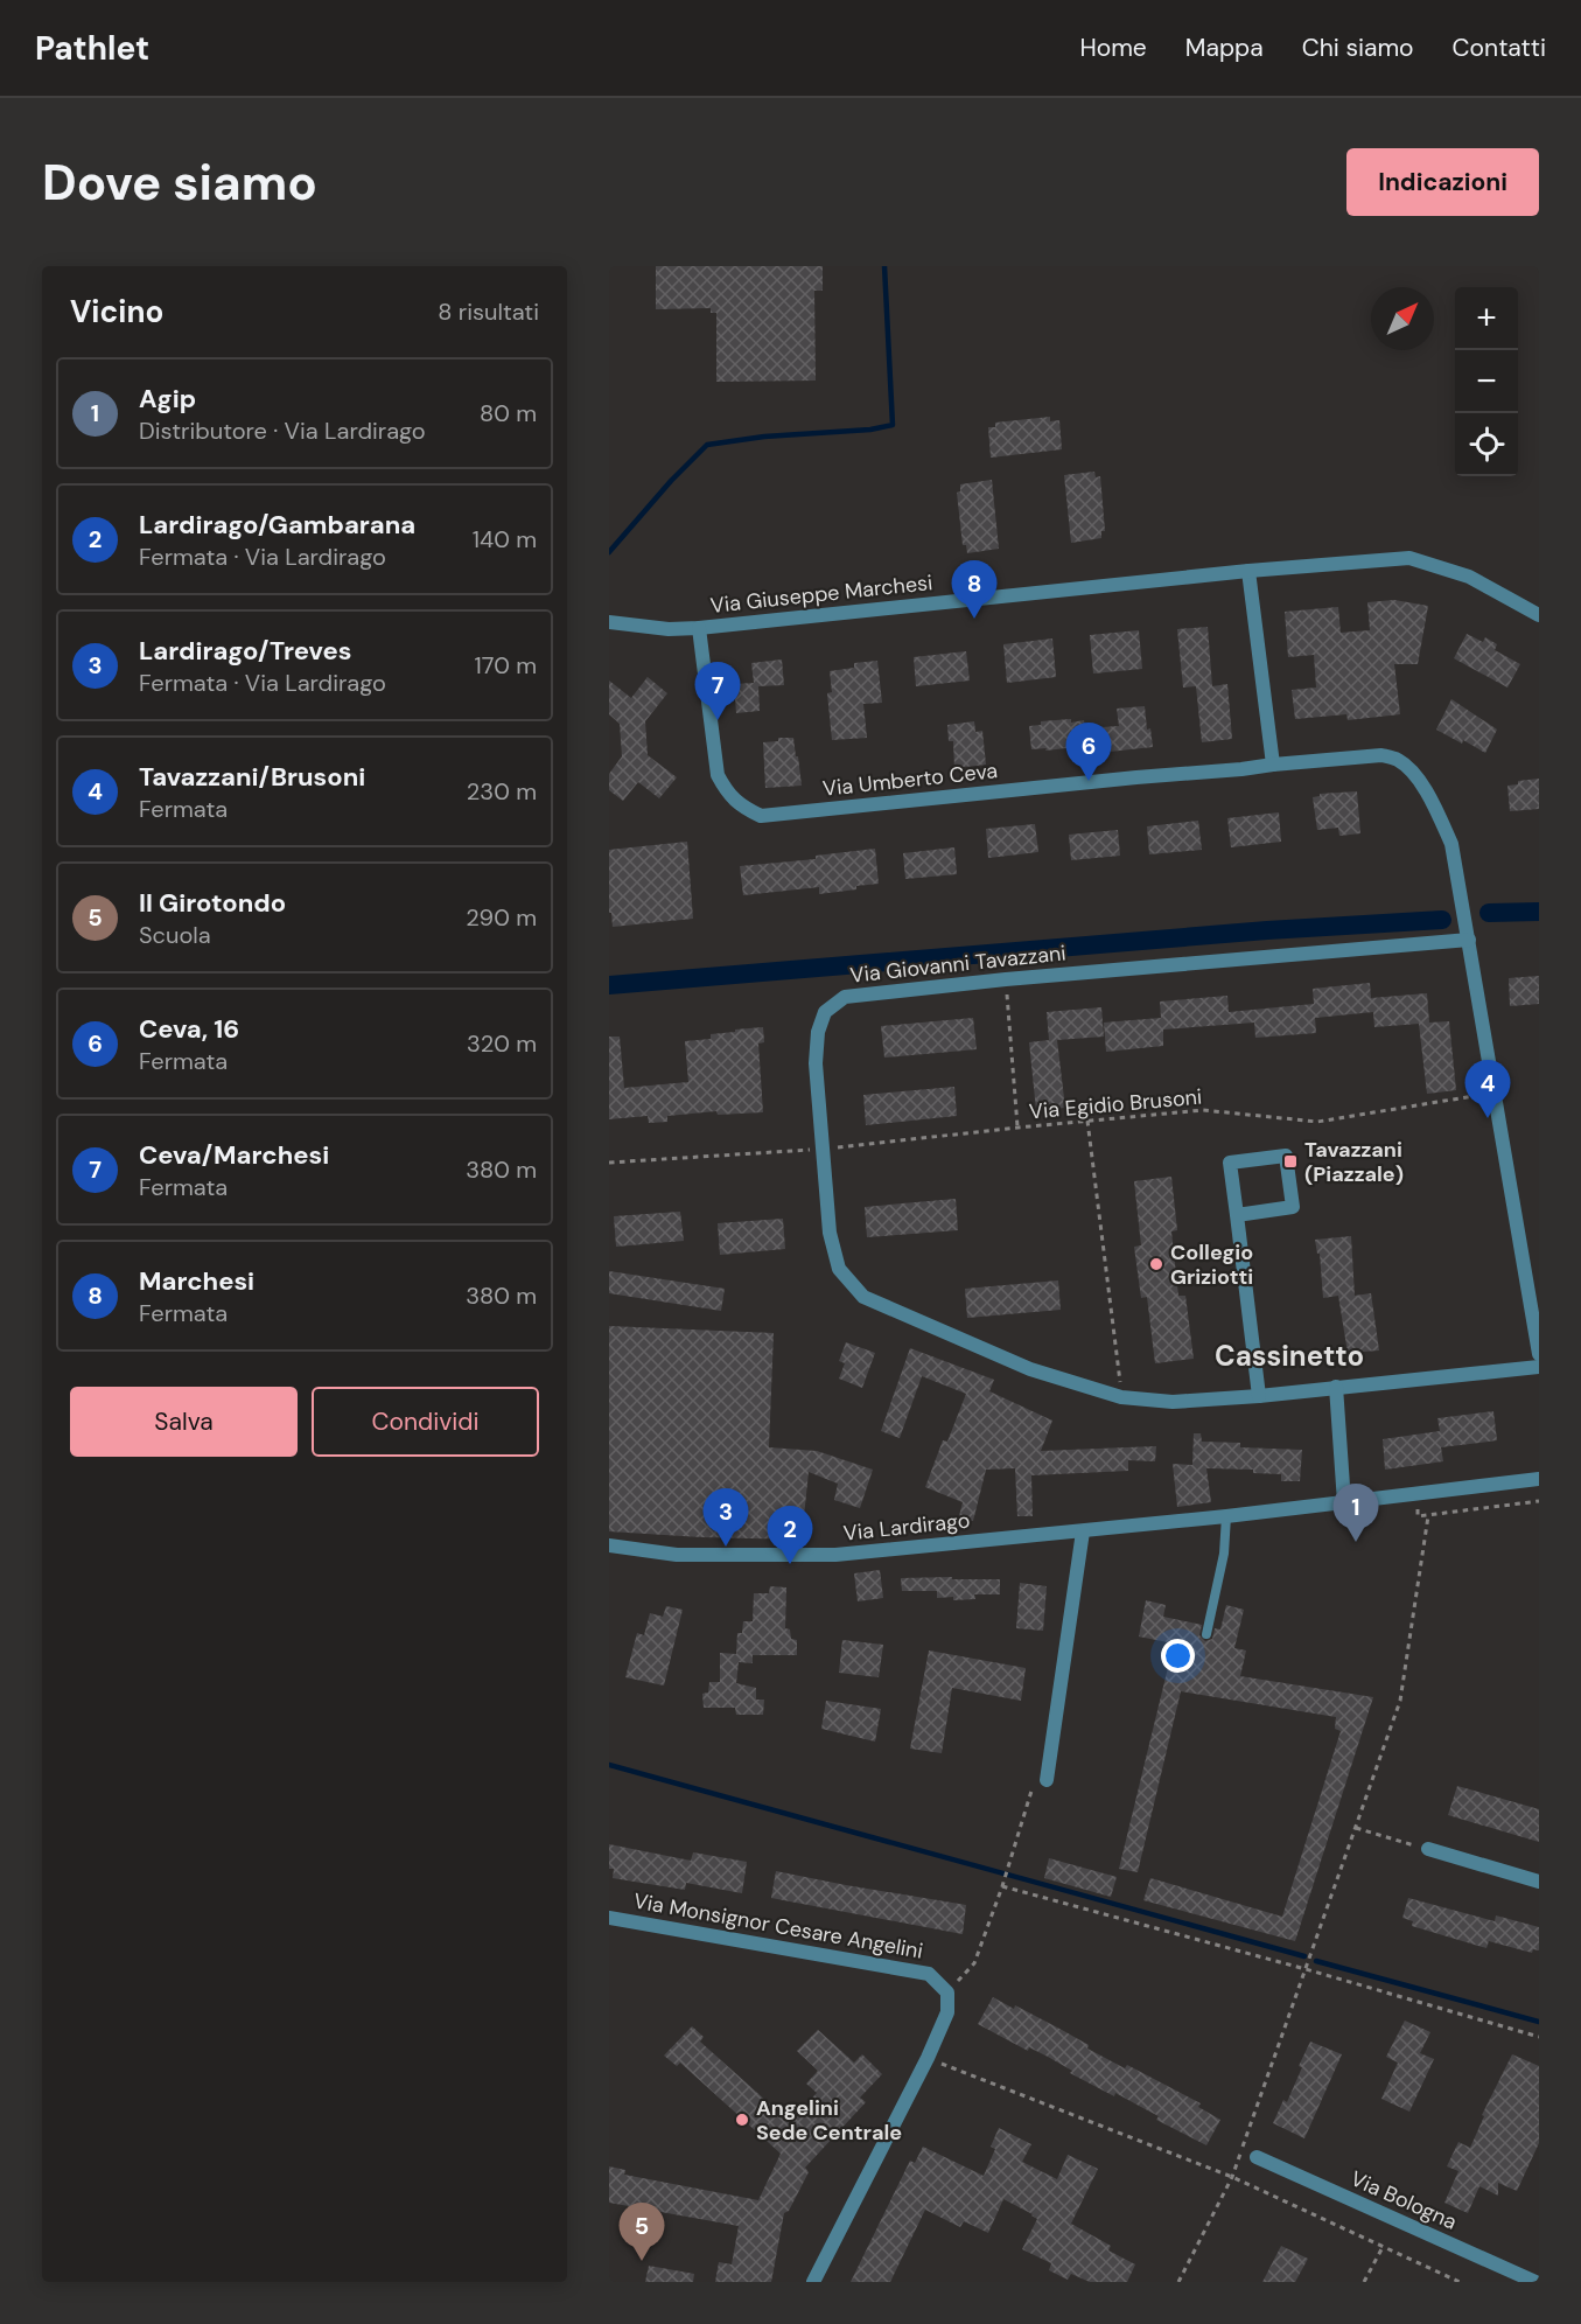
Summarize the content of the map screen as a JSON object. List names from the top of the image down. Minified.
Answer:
{"streets":{"street":["Via Giuseppe Marchesi","Via Umberto Ceva","Via Giovanni Tavazzani","Via Lardirago","Via Monsignor Cesare Angelini","Via Bologna"],"path":["Via Egidio Brusoni"]},"crossings":[["Via Giuseppe Marchesi","Via Umberto Ceva"],["Via Giovanni Tavazzani","Via Egidio Brusoni"]],"districts":["Cassinetto"],"places":{"transit":["Tavazzani (Piazzale)"],"other":["Collegio Griziotti","Angelini Sede Centrale"]},"north":"top right","page":{"header":"Pathlet","nav":["Home","Mappa","Chi siamo","Contatti"],"buttons":["Indicazioni",["Salva","Condividi"]],"title":"Dove siamo","heading":["Vicino","8 risultati"],"map_buttons":["+","−"],"list":[{"mark":"1","name":"Agip","note":"Distributore · Via Lardirago","value":"80 m"},{"mark":"2","name":"Lardirago/Gambarana","note":"Fermata · Via Lardirago","value":"140 m"},{"mark":"3","name":"Lardirago/Treves","note":"Fermata · Via Lardirago","value":"170 m"},{"mark":"4","name":"Tavazzani/Brusoni","note":"Fermata","value":"230 m"},{"mark":"5","name":"Il Girotondo","note":"Scuola","value":"290 m"},{"mark":"6","name":"Ceva, 16","note":"Fermata","value":"320 m"},{"mark":"7","name":"Ceva/Marchesi","note":"Fermata","value":"380 m"},{"mark":"8","name":"Marchesi","note":"Fermata","value":"380 m"}],"pins":["8","7","6","4","1","3","2","5"]}}
